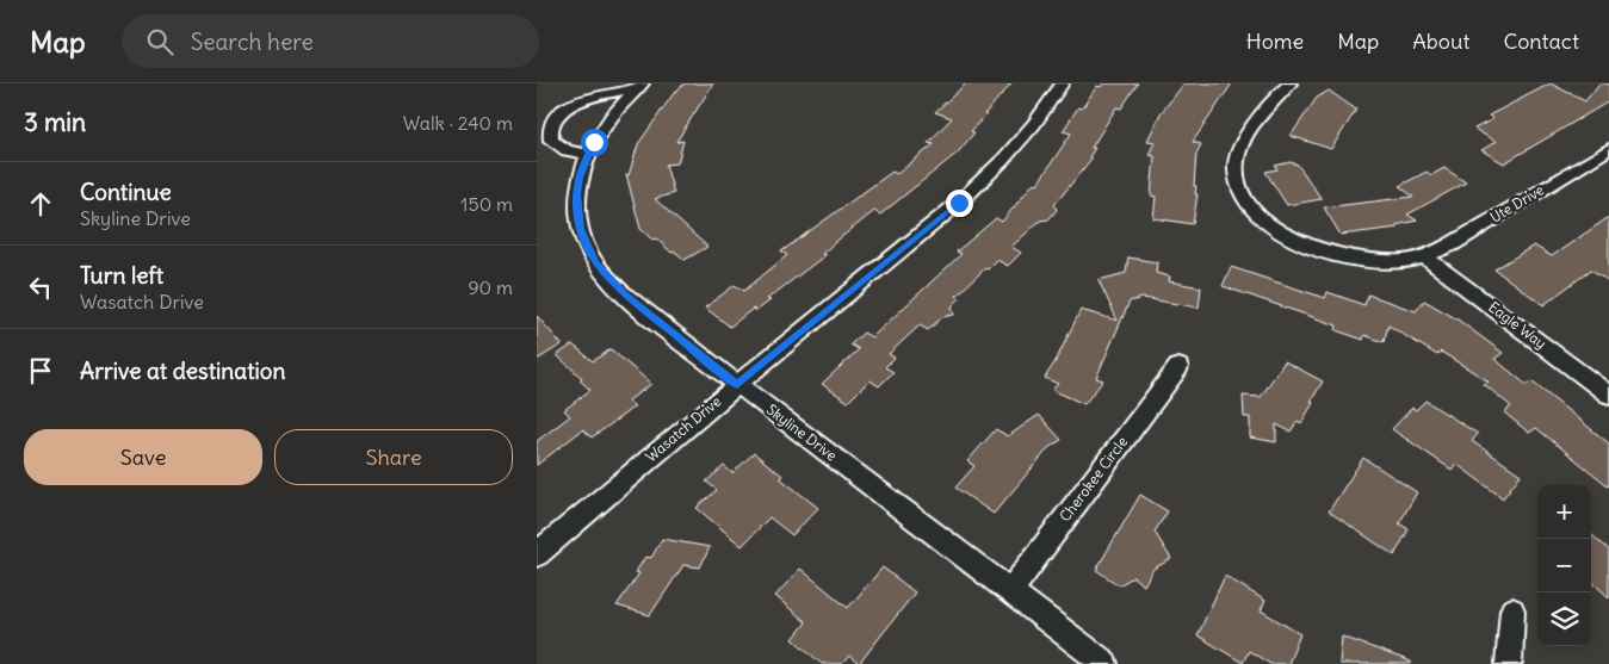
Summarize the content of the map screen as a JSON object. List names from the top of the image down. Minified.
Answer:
{"streets":{"street":["Ute Drive","Eagle Way","Wasatch Drive","Skyline Drive","Cherokee Circle"]},"crossings":[["Ute Drive","Eagle Way"],["Wasatch Drive","Skyline Drive"],["Skyline Drive","Cherokee Circle"]],"page":{"header":"Map","search":"Search here","nav":["Home","Map","About","Contact"],"heading":["3 min","Walk · 240 m"],"list":[["Continue","Skyline Drive","150 m"],["Turn left","Wasatch Drive","90 m"],"Arrive at destination"],"buttons":["Save","Share"],"map_buttons":["+","−"]}}
